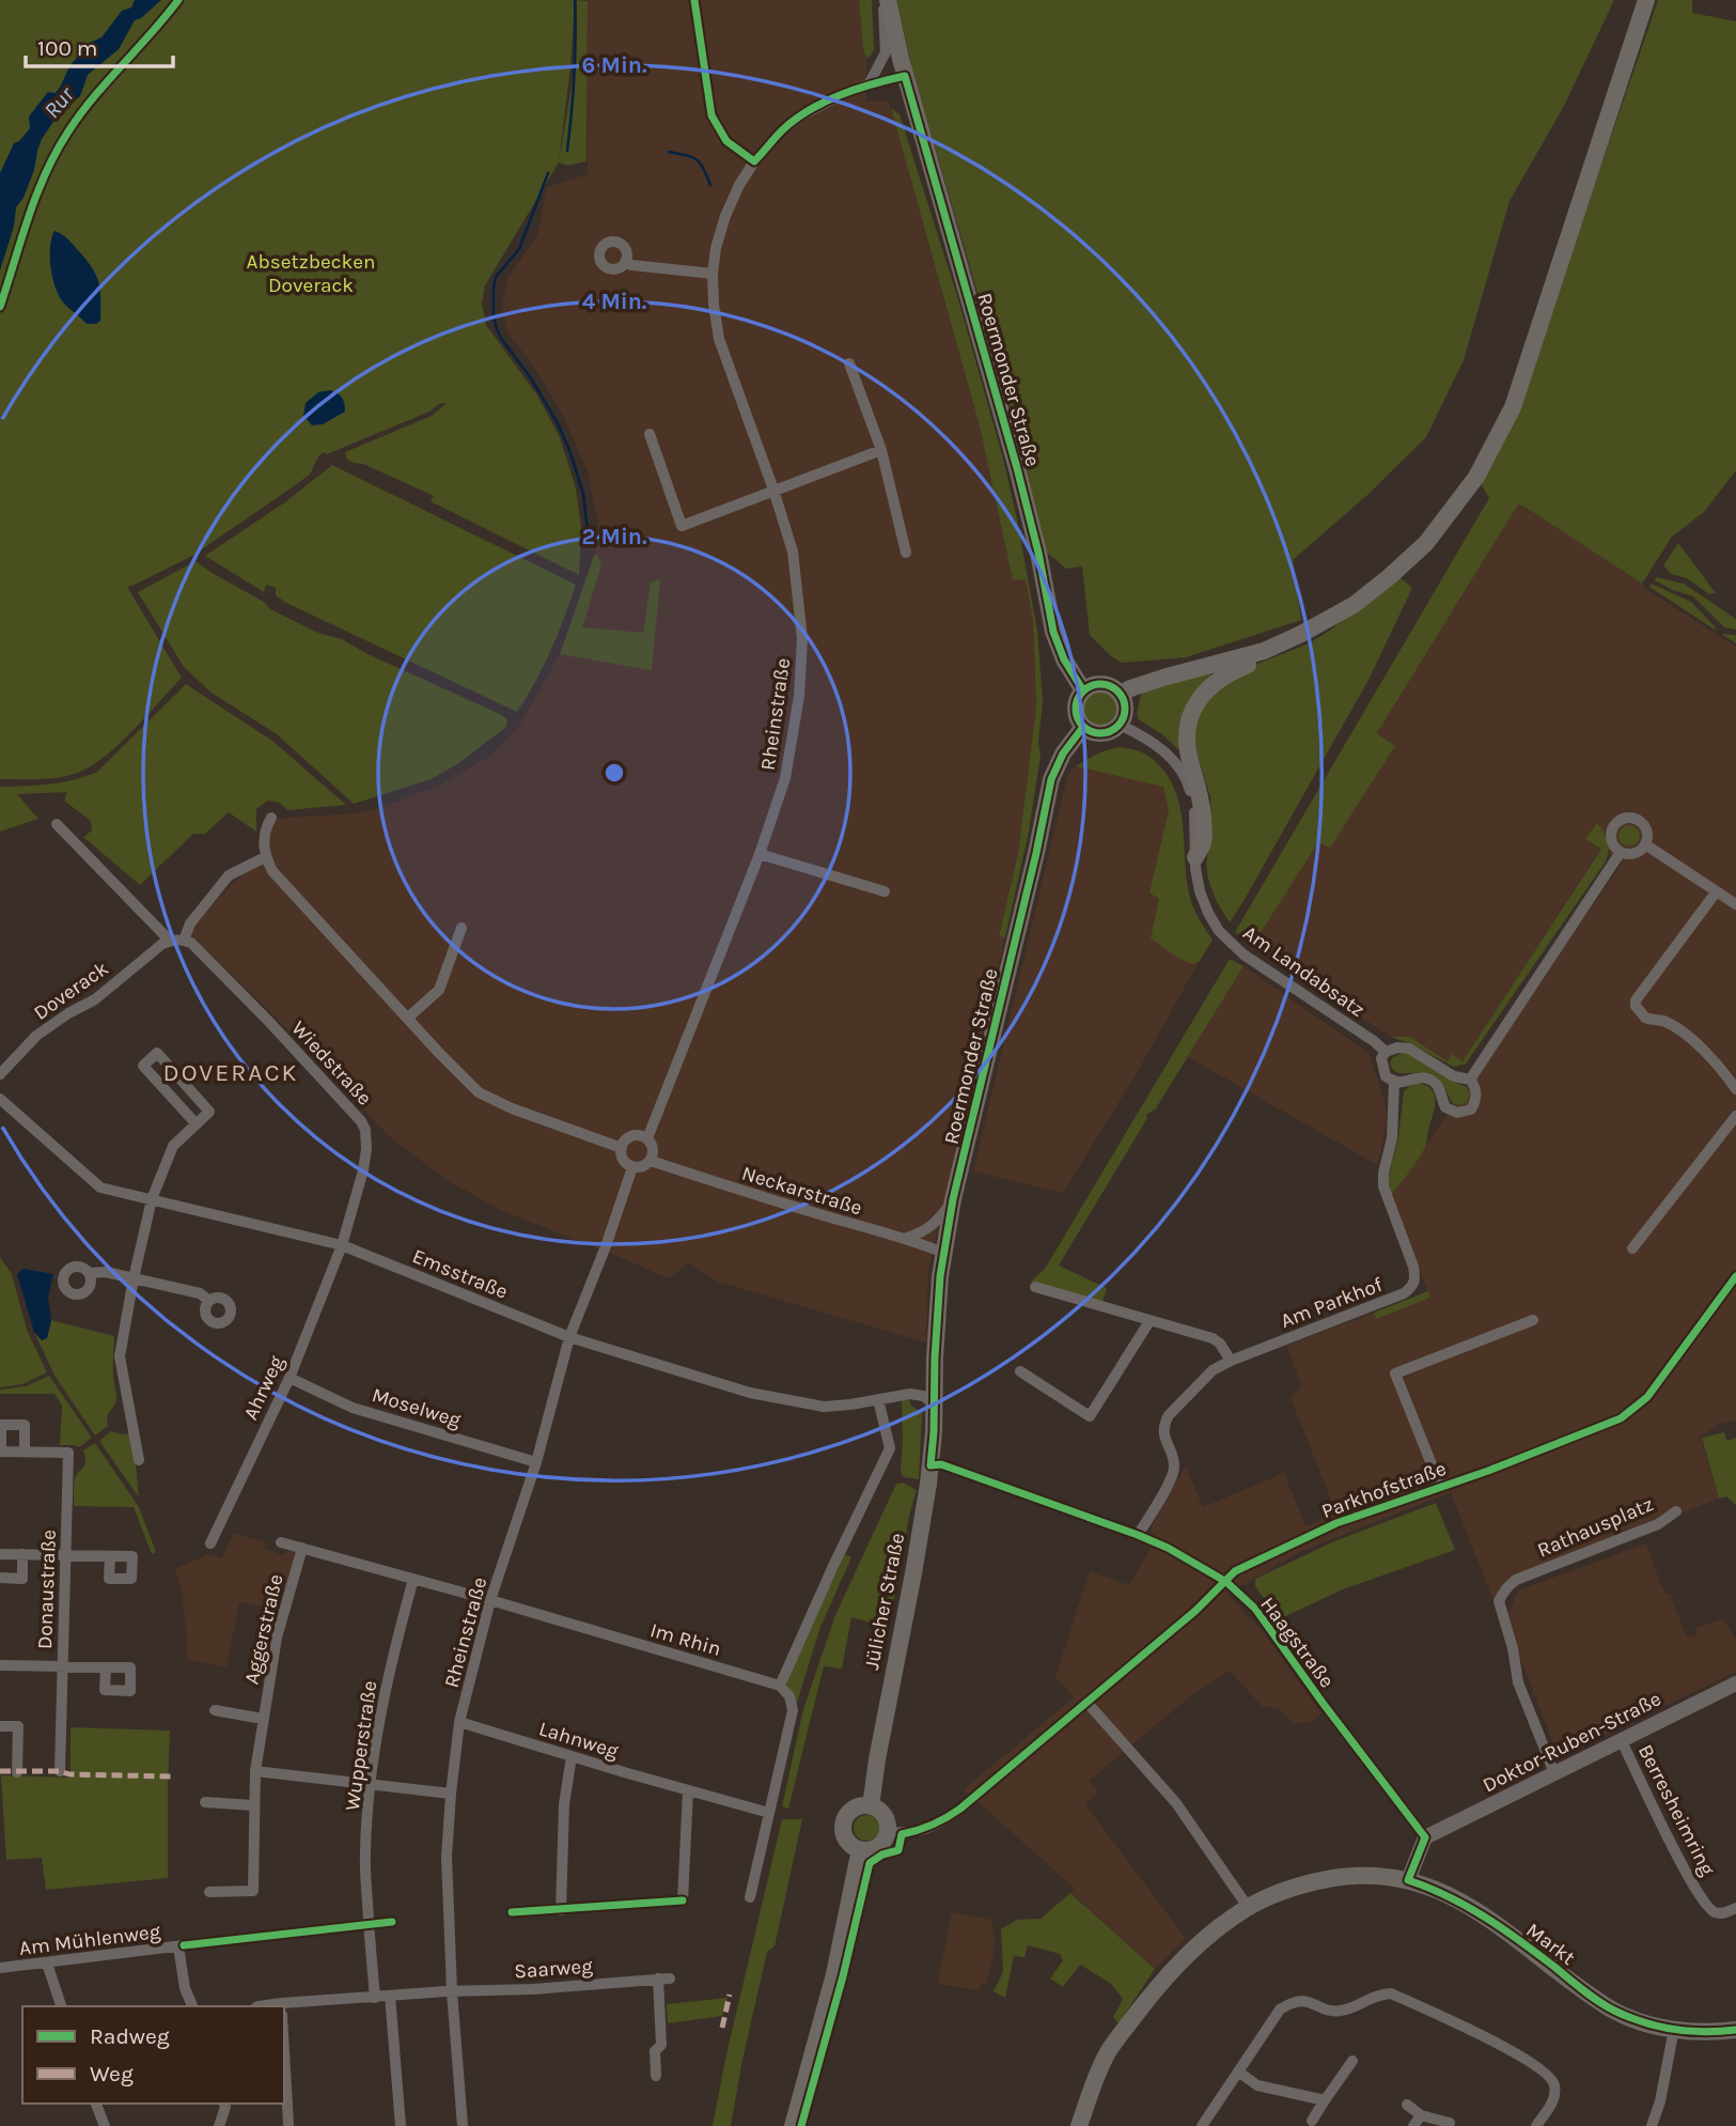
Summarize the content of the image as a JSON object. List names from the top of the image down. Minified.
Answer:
{"streets":{"main road":["Roermonder Straße","Jülicher Straße","Markt"],"street":["Rheinstraße","Am Landabsatz","Doverack","Wiedstraße","Neckarstraße","Emsstraße","Am Parkhof","Ahrweg","Moselweg","Parkhofstraße","Rathausplatz","Donaustraße","Aggerstraße","Im Rhin","Haagstraße","Lahnweg","Doktor-Ruben-Straße","Wupperstraße","Berresheimring","Am Mühlenweg","Saarweg"]},"crossings":[["Roermonder Straße","Rheinstraße"],["Roermonder Straße","Am Landabsatz"],["Roermonder Straße","Neckarstraße"],["Roermonder Straße","Emsstraße"],["Roermonder Straße","Jülicher Straße"],["Rheinstraße","Neckarstraße"],["Rheinstraße","Emsstraße"],["Rheinstraße","Moselweg"],["Rheinstraße","Im Rhin"],["Rheinstraße","Lahnweg"],["Rheinstraße","Saarweg"],["Wiedstraße","Emsstraße"],["Wiedstraße","Ahrweg"],["Emsstraße","Ahrweg"],["Emsstraße","Jülicher Straße"],["Am Parkhof","Haagstraße"],["Ahrweg","Moselweg"],["Parkhofstraße","Jülicher Straße"],["Parkhofstraße","Haagstraße"],["Rathausplatz","Doktor-Ruben-Straße"],["Jülicher Straße","Haagstraße"],["Aggerstraße","Im Rhin"],["Im Rhin","Wupperstraße"],["Haagstraße","Doktor-Ruben-Straße"],["Doktor-Ruben-Straße","Berresheimring"],["Wupperstraße","Saarweg"]],"districts":["DOVERACK"],"water":["Rur"],"parks":["Absetzbecken Doverack"],"legend":["Radweg","Weg"],"scale_bar":"100 m","rings":["6 Min.","4 Min.","2 Min."]}
